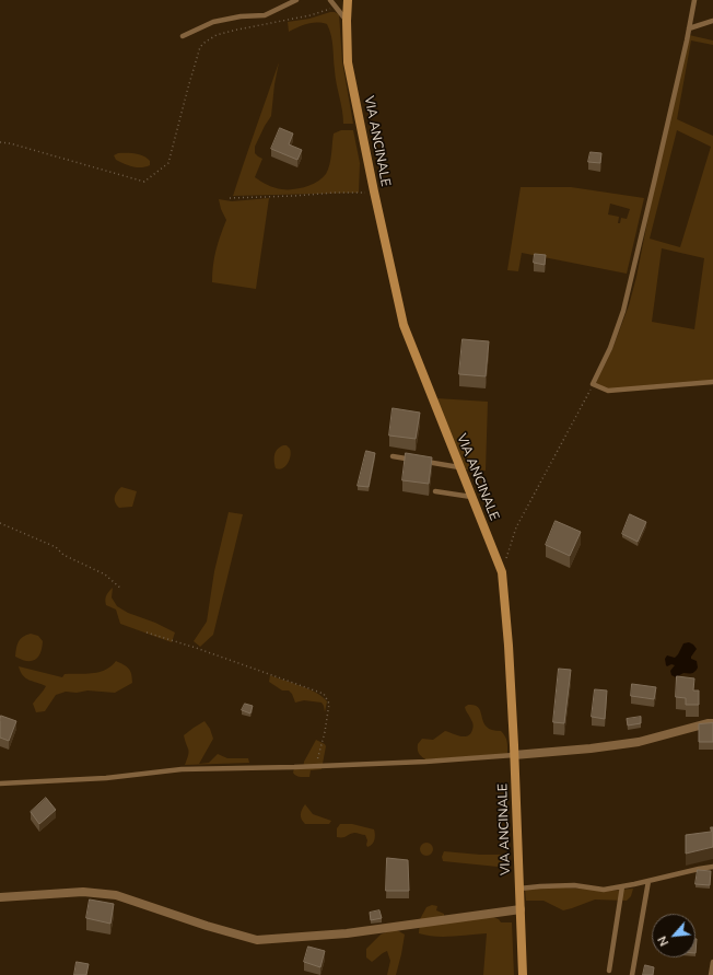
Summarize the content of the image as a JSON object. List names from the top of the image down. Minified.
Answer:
{"streets":{"main road":["VIA ANCINALE"]},"north":"bottom left"}
